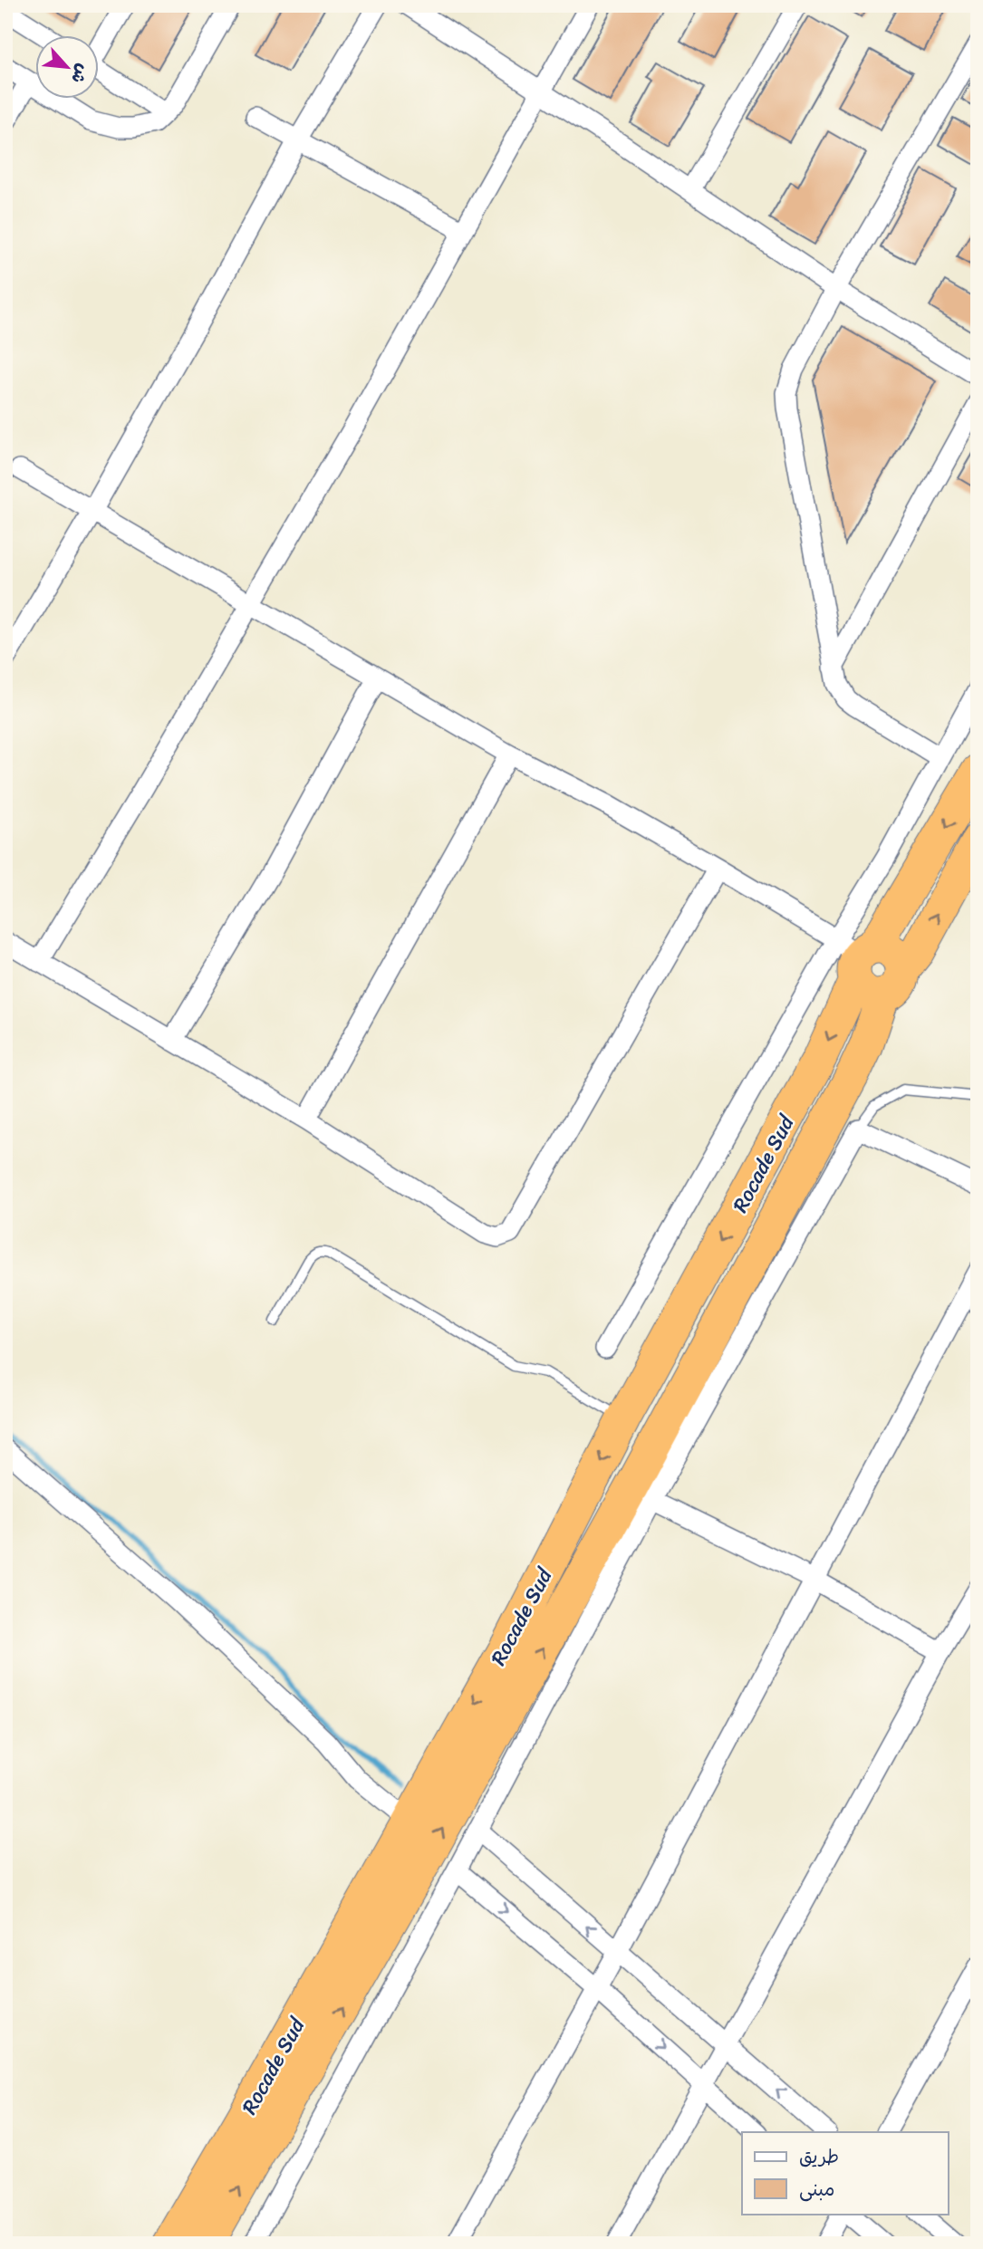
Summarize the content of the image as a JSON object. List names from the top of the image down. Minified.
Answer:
{"streets":{"highway":["Rocade Sud"]},"legend":["طريق","مبنى"],"north":"bottom right"}
